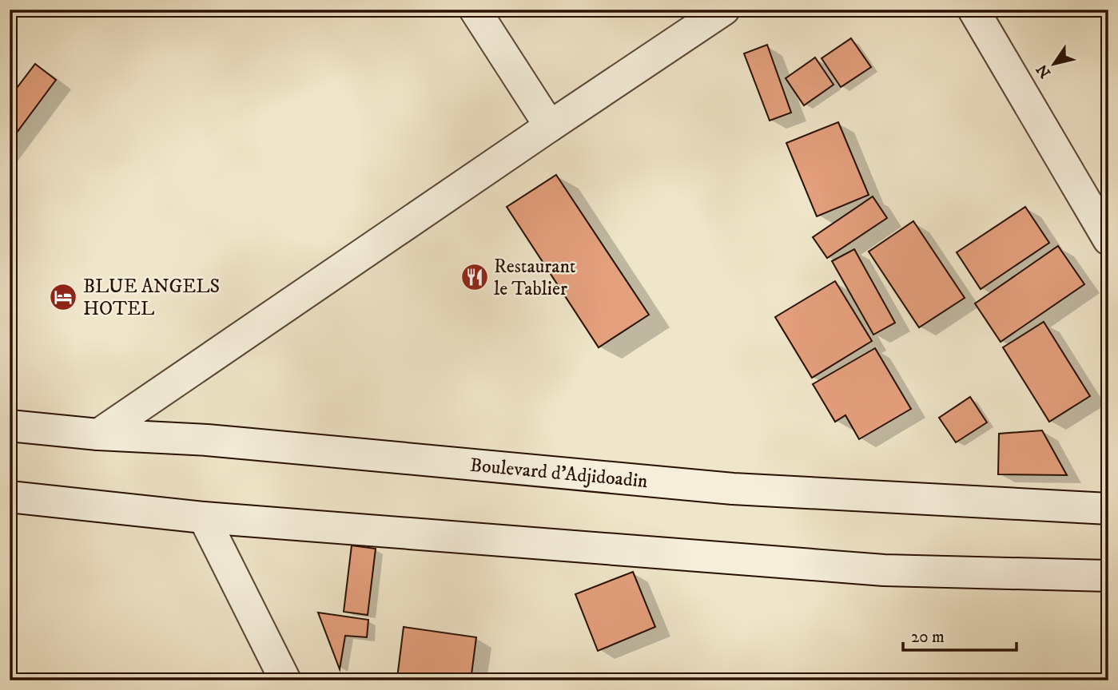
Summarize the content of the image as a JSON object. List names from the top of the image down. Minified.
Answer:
{"streets":{"main road":["Boulevard d'Adjidoadin"]},"places":{"restaurant":["Restaurant le Tablier"],"hotel":["BLUE ANGELS HOTEL"]},"scale_bar":"20 m","north":"bottom left"}
